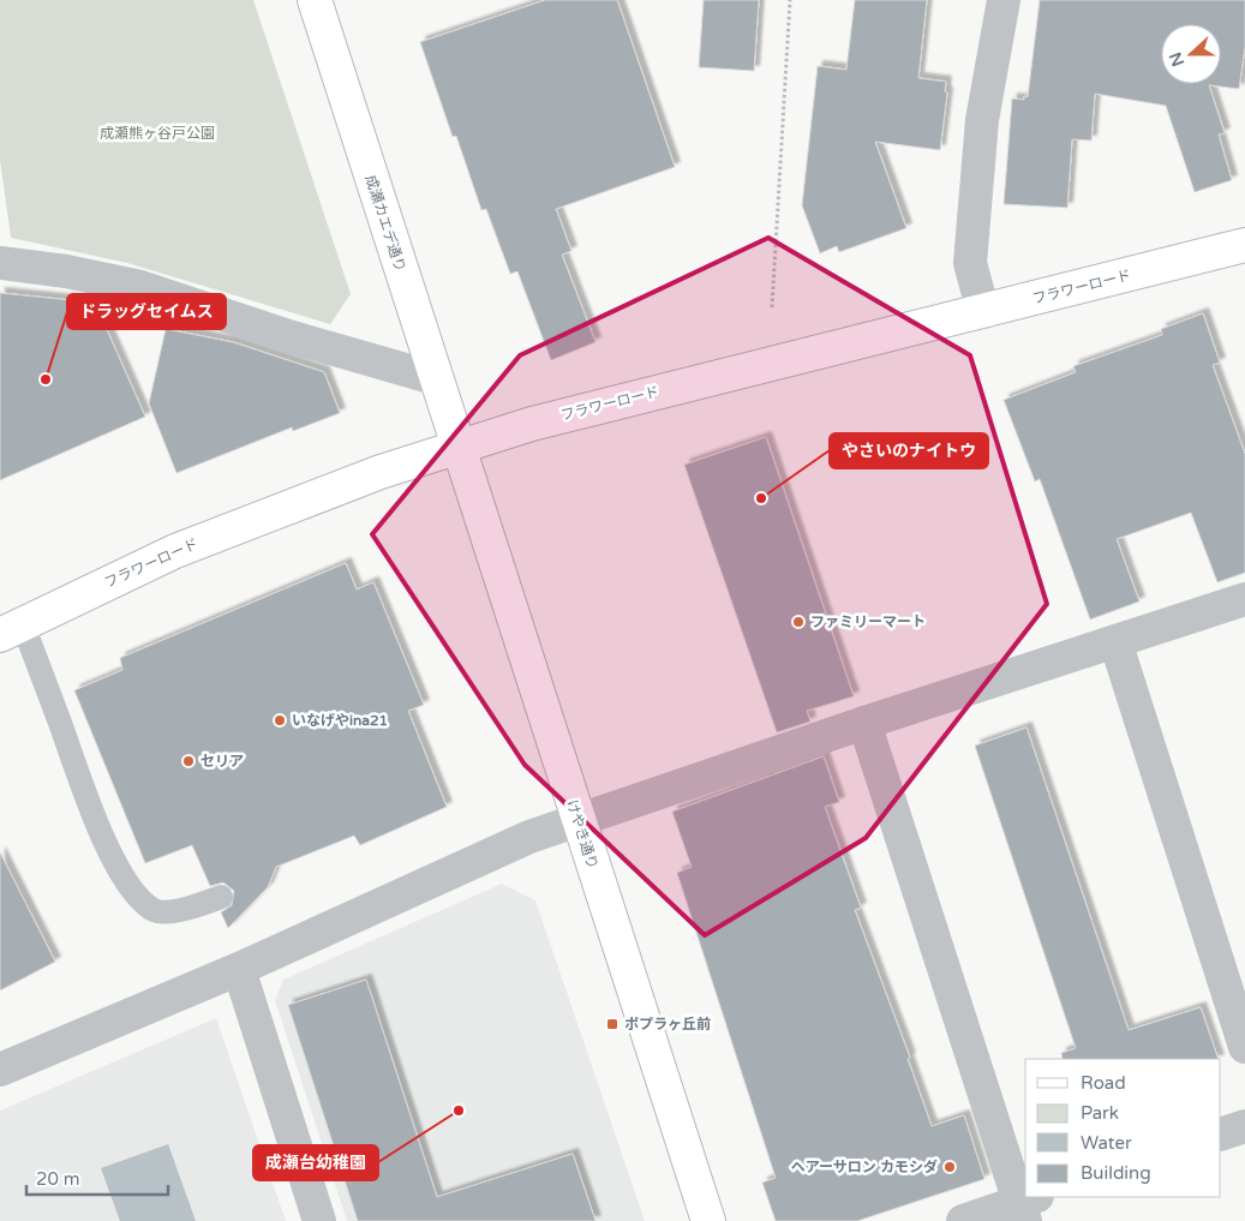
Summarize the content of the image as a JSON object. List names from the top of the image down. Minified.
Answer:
{"streets":{"street":["成瀬カエデ通り","フラワーロード","けやき通り"]},"crossings":[["成瀬カエデ通り","フラワーロード"],["成瀬カエデ通り","けやき通り"],["フラワーロード","けやき通り"]],"parks":["成瀬熊ヶ谷戸公園"],"places":{"other":["ドラッグセイムス","やさいのナイトウ","ファミリーマート","いなげやina21","セリア","成瀬台幼稚園","ヘアーサロン カモシダ"],"transit":["ポプラヶ丘前"]},"legend":["Road","Park","Water","Building"],"scale_bar":"20 m","north":"left"}
